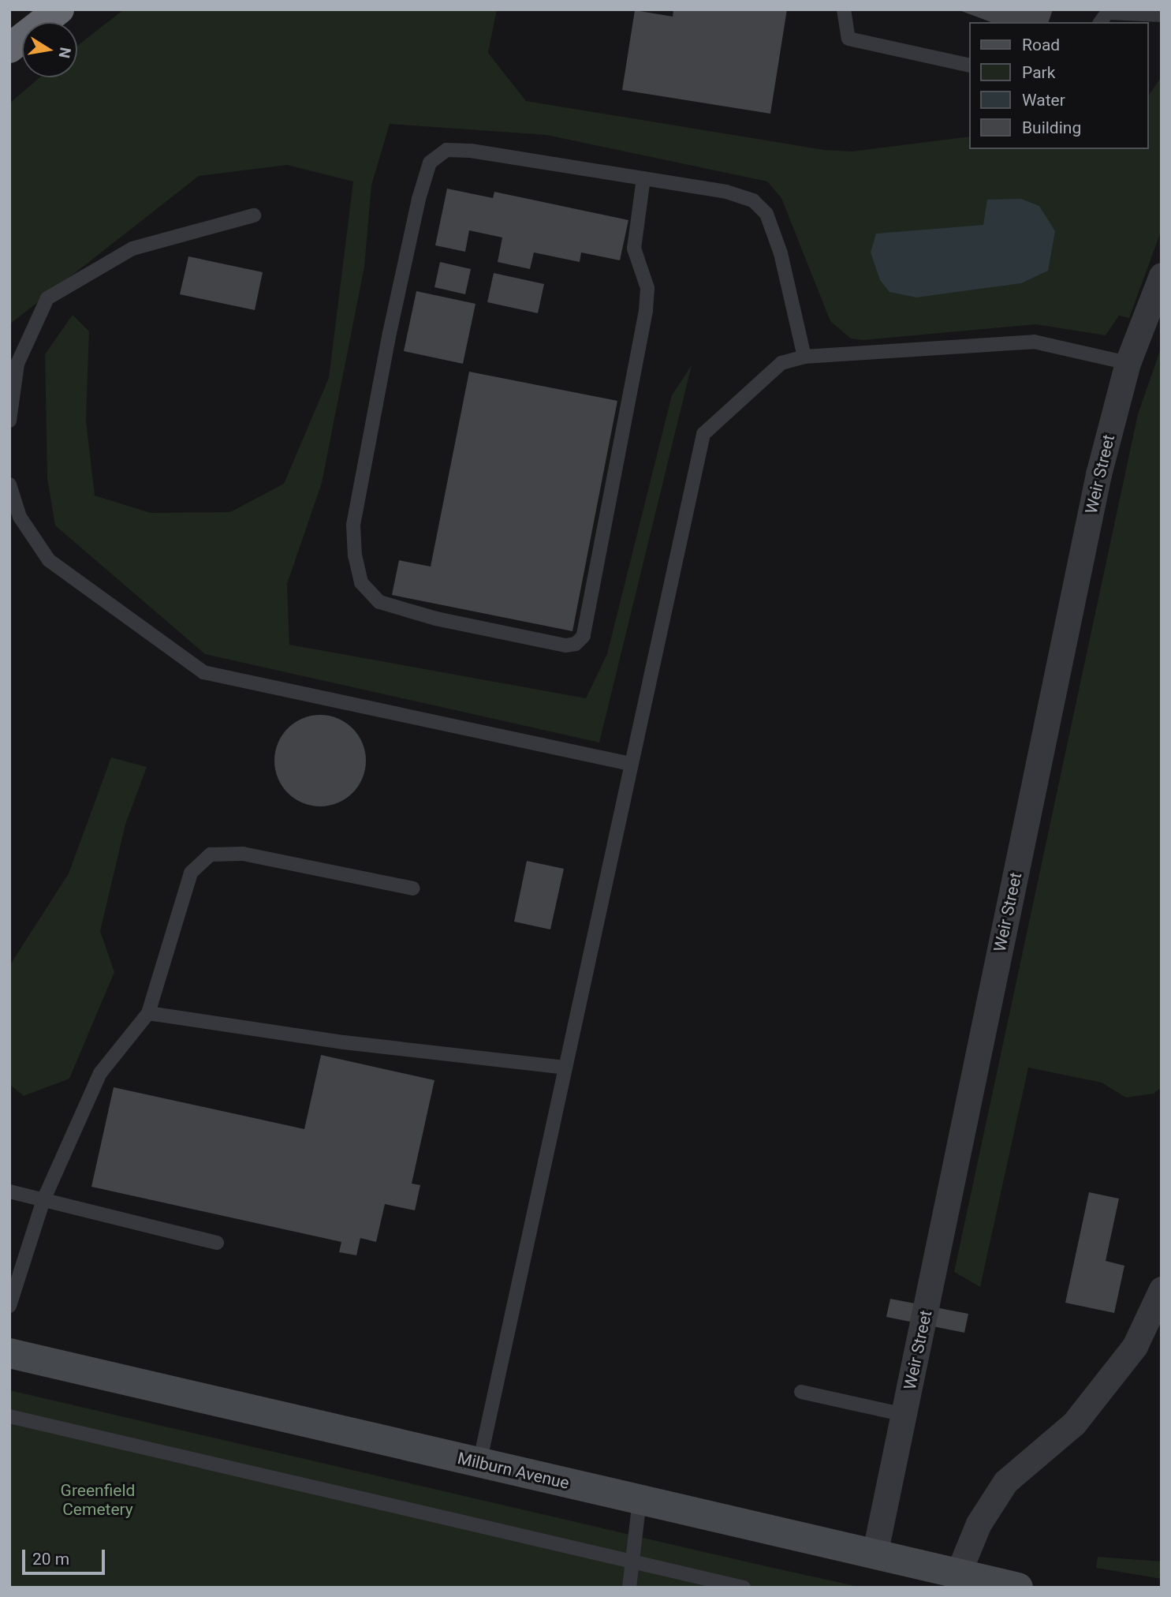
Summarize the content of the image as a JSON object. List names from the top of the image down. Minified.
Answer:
{"streets":{"street":["Weir Street","Milburn Avenue"]},"crossings":[["Weir Street","Milburn Avenue"]],"parks":["Greenfield Cemetery"],"legend":["Road","Park","Water","Building"],"scale_bar":"20 m","north":"right"}
